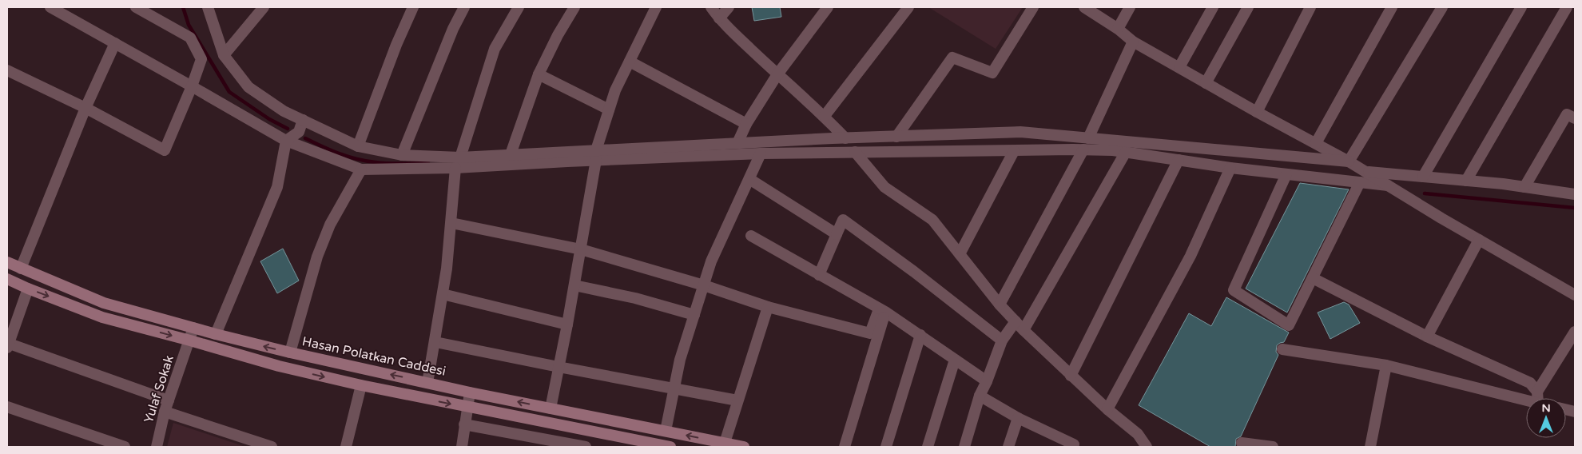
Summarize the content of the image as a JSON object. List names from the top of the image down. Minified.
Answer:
{"streets":{"main road":["Hasan Polatkan Caddesi"],"street":["Yulaf Sokak"]},"crossings":[["Hasan Polatkan Caddesi","Yulaf Sokak"]],"north":"top"}
